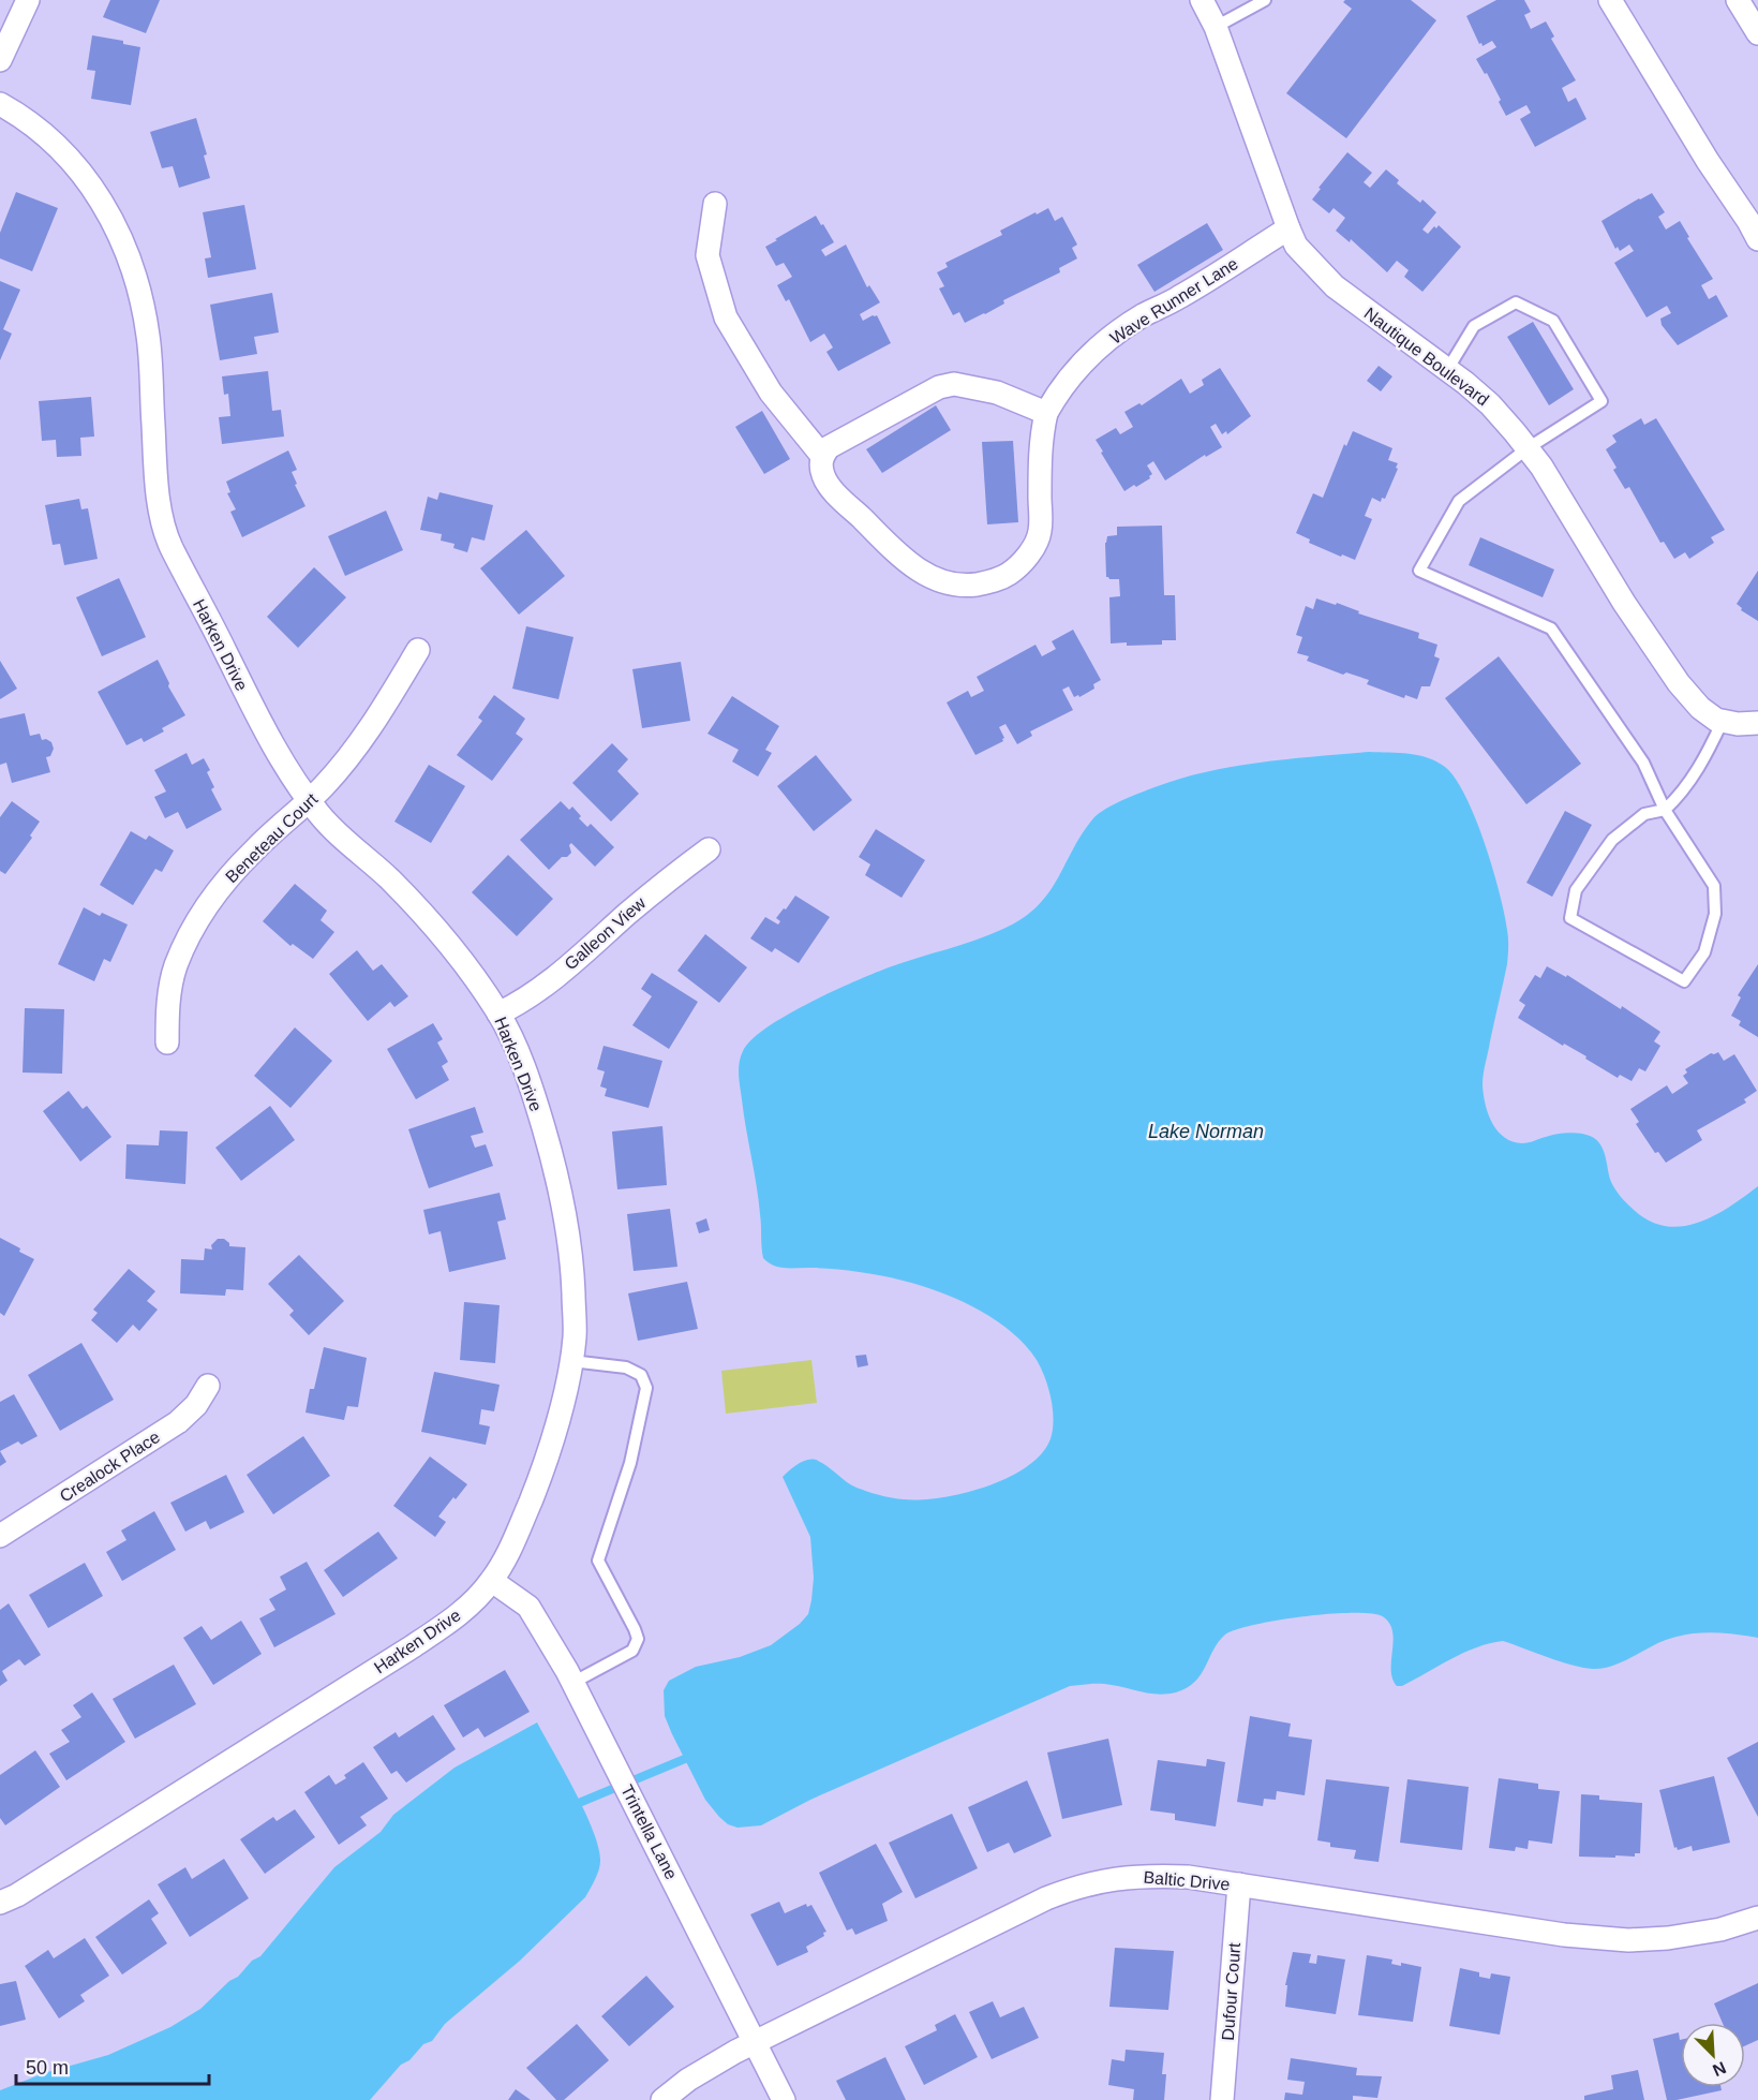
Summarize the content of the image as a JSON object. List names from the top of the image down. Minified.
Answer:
{"streets":{"street":["Wave Runner Lane","Nautique Boulevard","Harken Drive","Beneteau Court","Galleon View","Crealock Place","Trintella Lane","Baltic Drive","Dufour Court"]},"crossings":[["Wave Runner Lane","Nautique Boulevard"],["Harken Drive","Beneteau Court"],["Harken Drive","Galleon View"],["Harken Drive","Trintella Lane"],["Trintella Lane","Baltic Drive"],["Baltic Drive","Dufour Court"]],"water":["Lake Norman"],"scale_bar":"50 m","north":"bottom right"}
